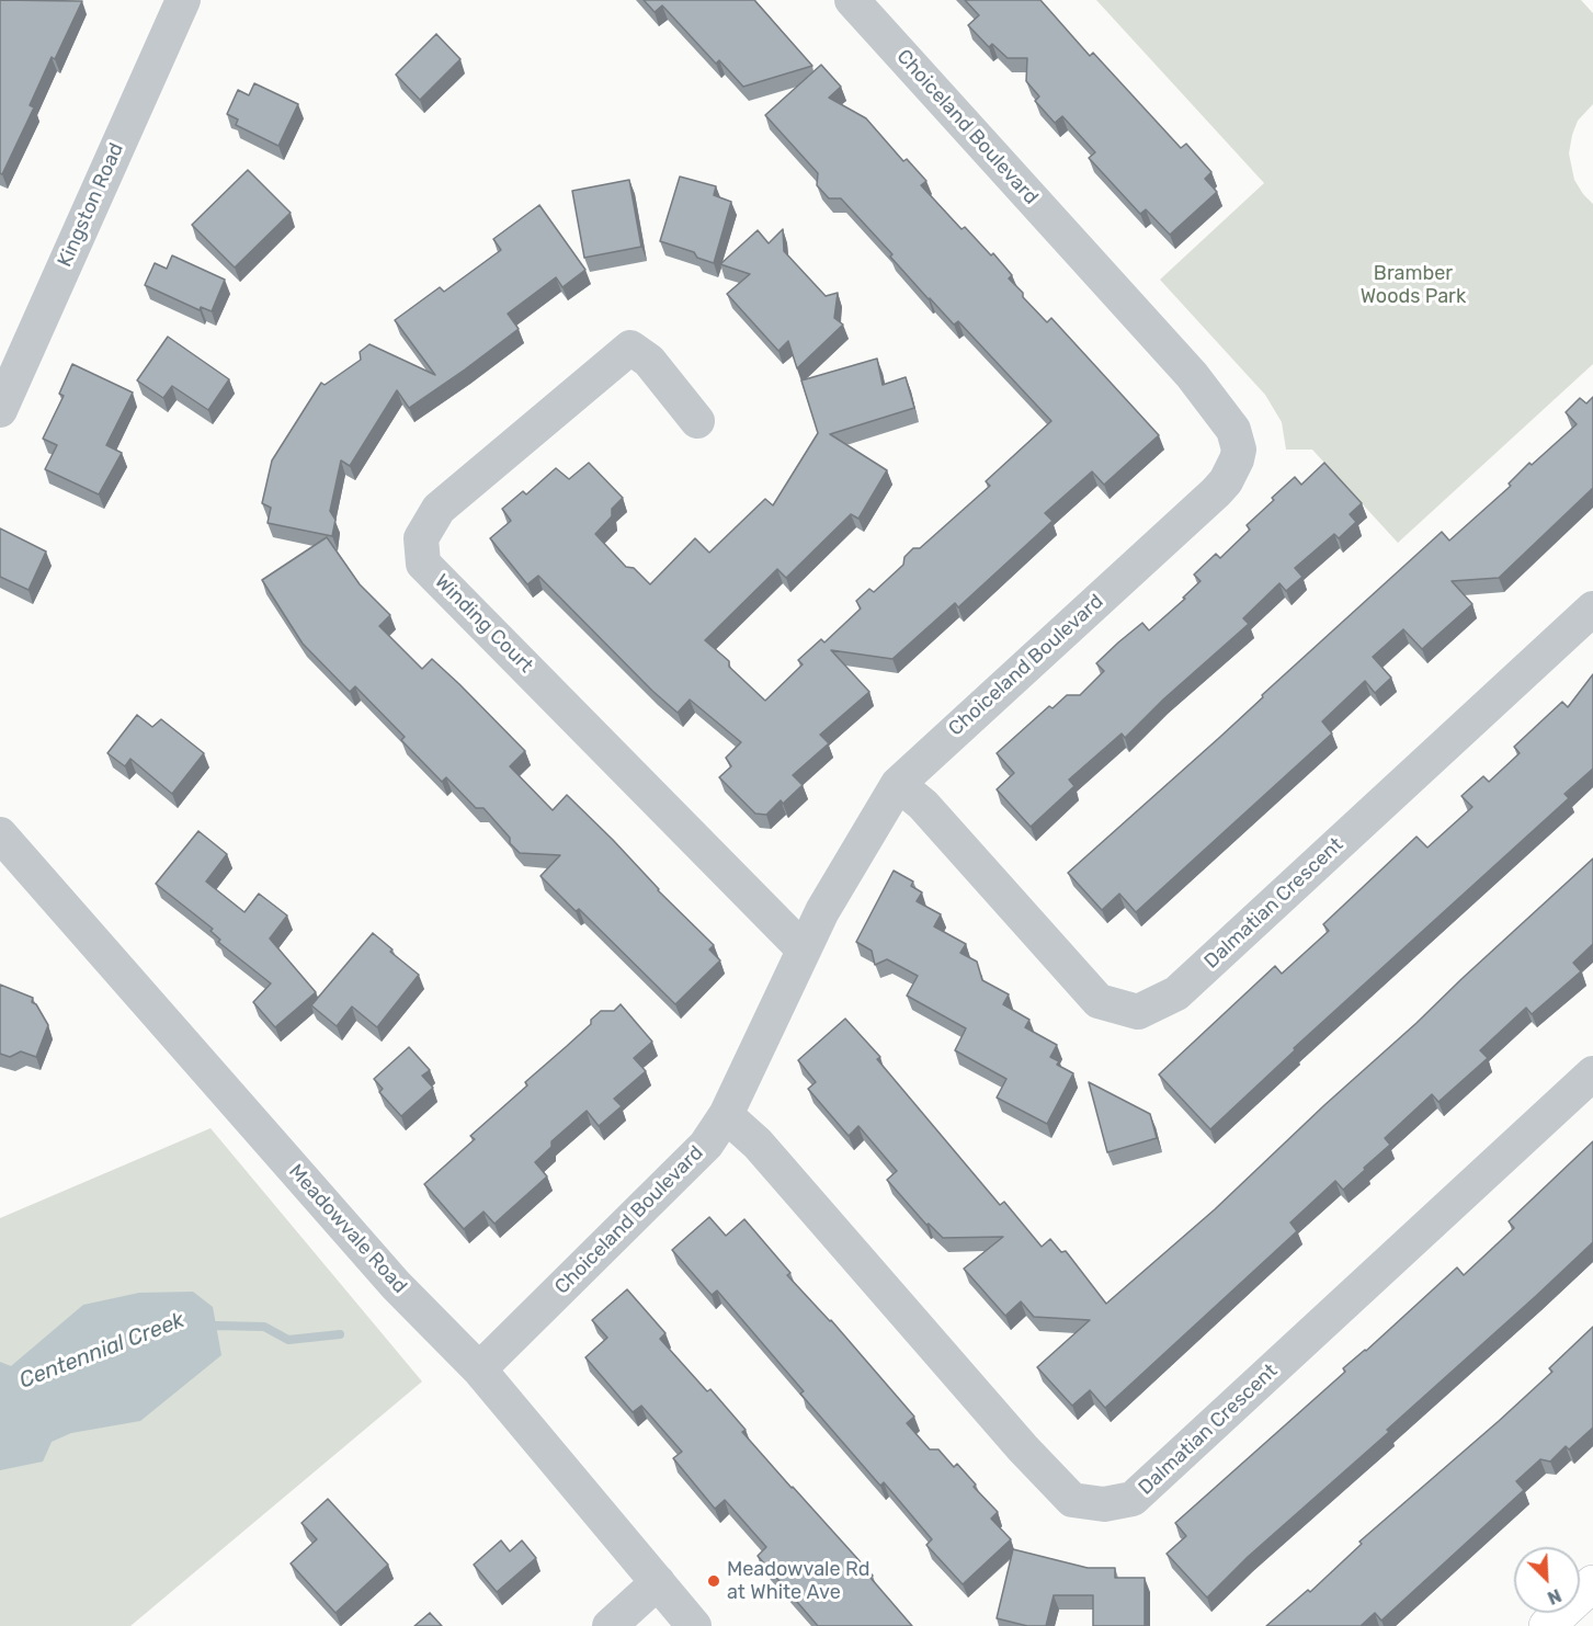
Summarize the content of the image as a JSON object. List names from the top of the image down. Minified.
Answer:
{"streets":{"street":["Choiceland Boulevard","Kingston Road","Winding Court","Dalmatian Crescent","Meadowvale Road"]},"crossings":[["Choiceland Boulevard","Winding Court"],["Choiceland Boulevard","Dalmatian Crescent"],["Choiceland Boulevard","Meadowvale Road"]],"water":["Centennial Creek"],"parks":["Bramber Woods Park"],"places":["Meadowvale Rd at White Ave"],"north":"bottom right"}
